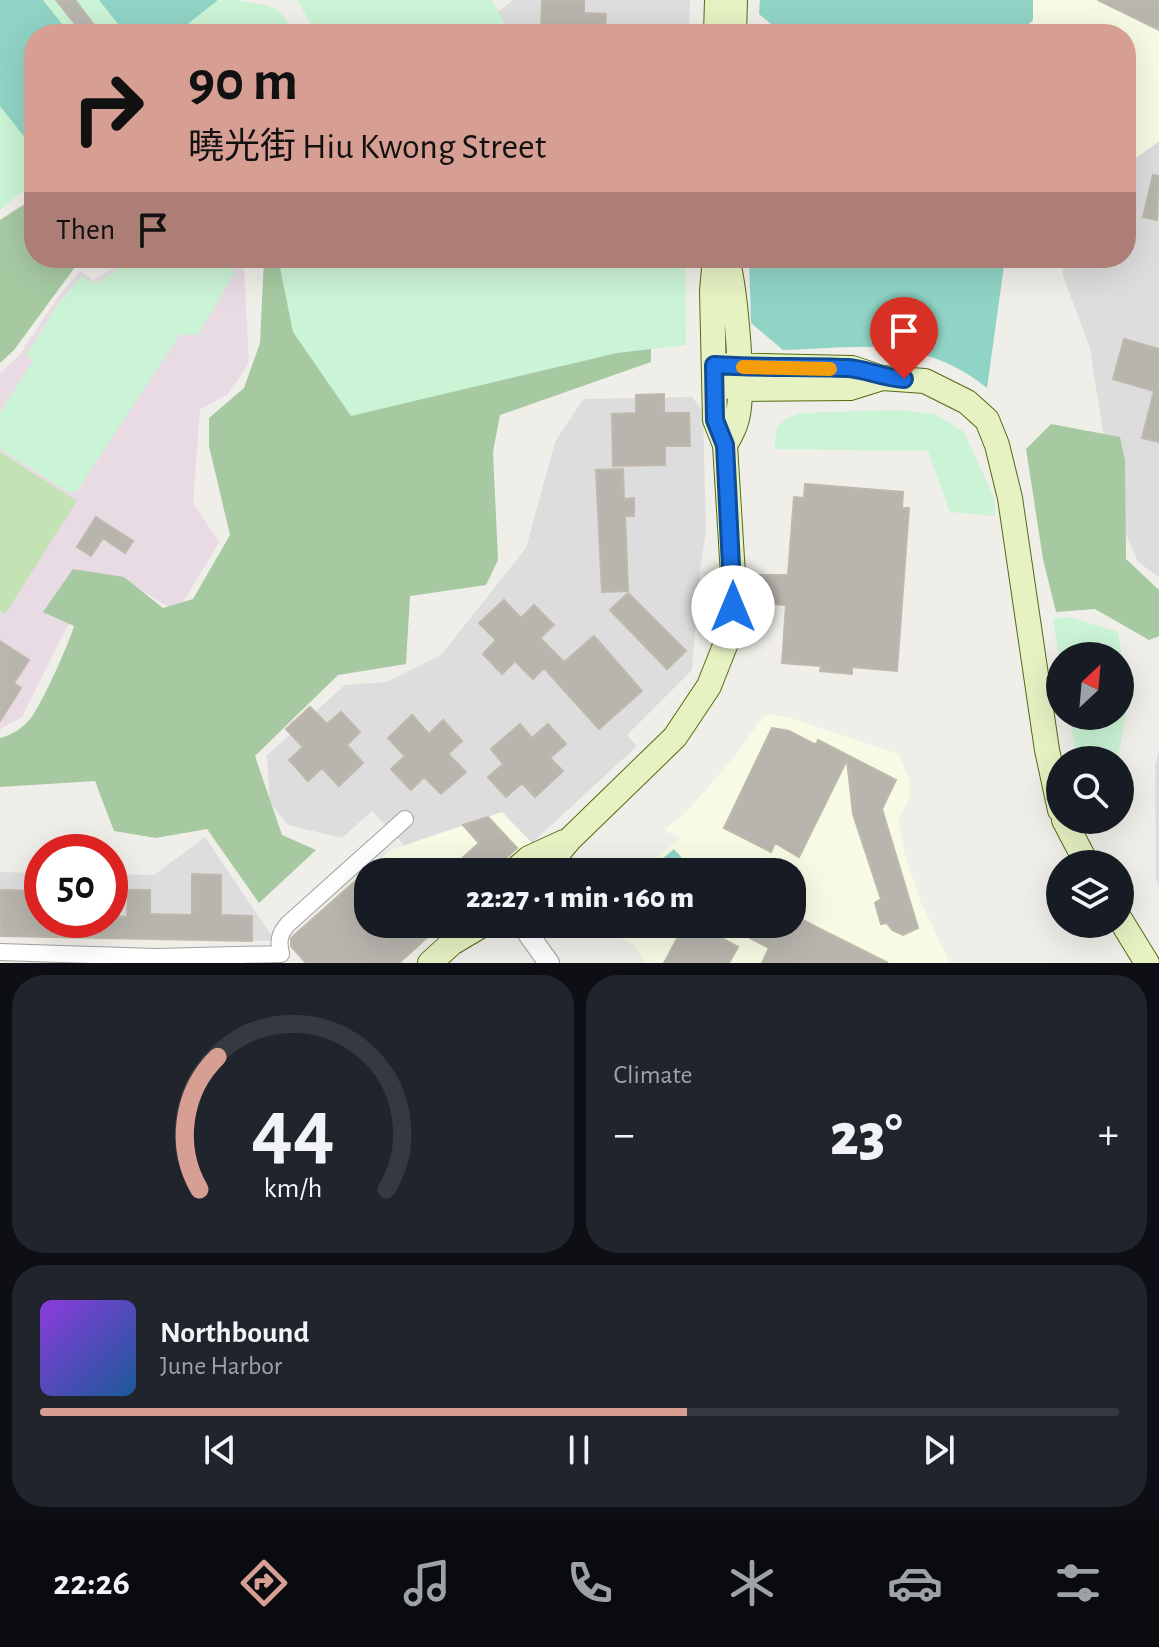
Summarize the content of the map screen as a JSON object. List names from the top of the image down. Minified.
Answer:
{"north":"top right","page":{"turn":["90 m","曉光街 Hiu Kwong Street"],"then":"Then","limit":"50","trip":"22:27 · 1 min · 160 m","tile":"Climate","heat":["−","23°","+"],"song":["Northbound","June Harbor"],"tabs":"22:26","gauge":["44","km/h"]}}
